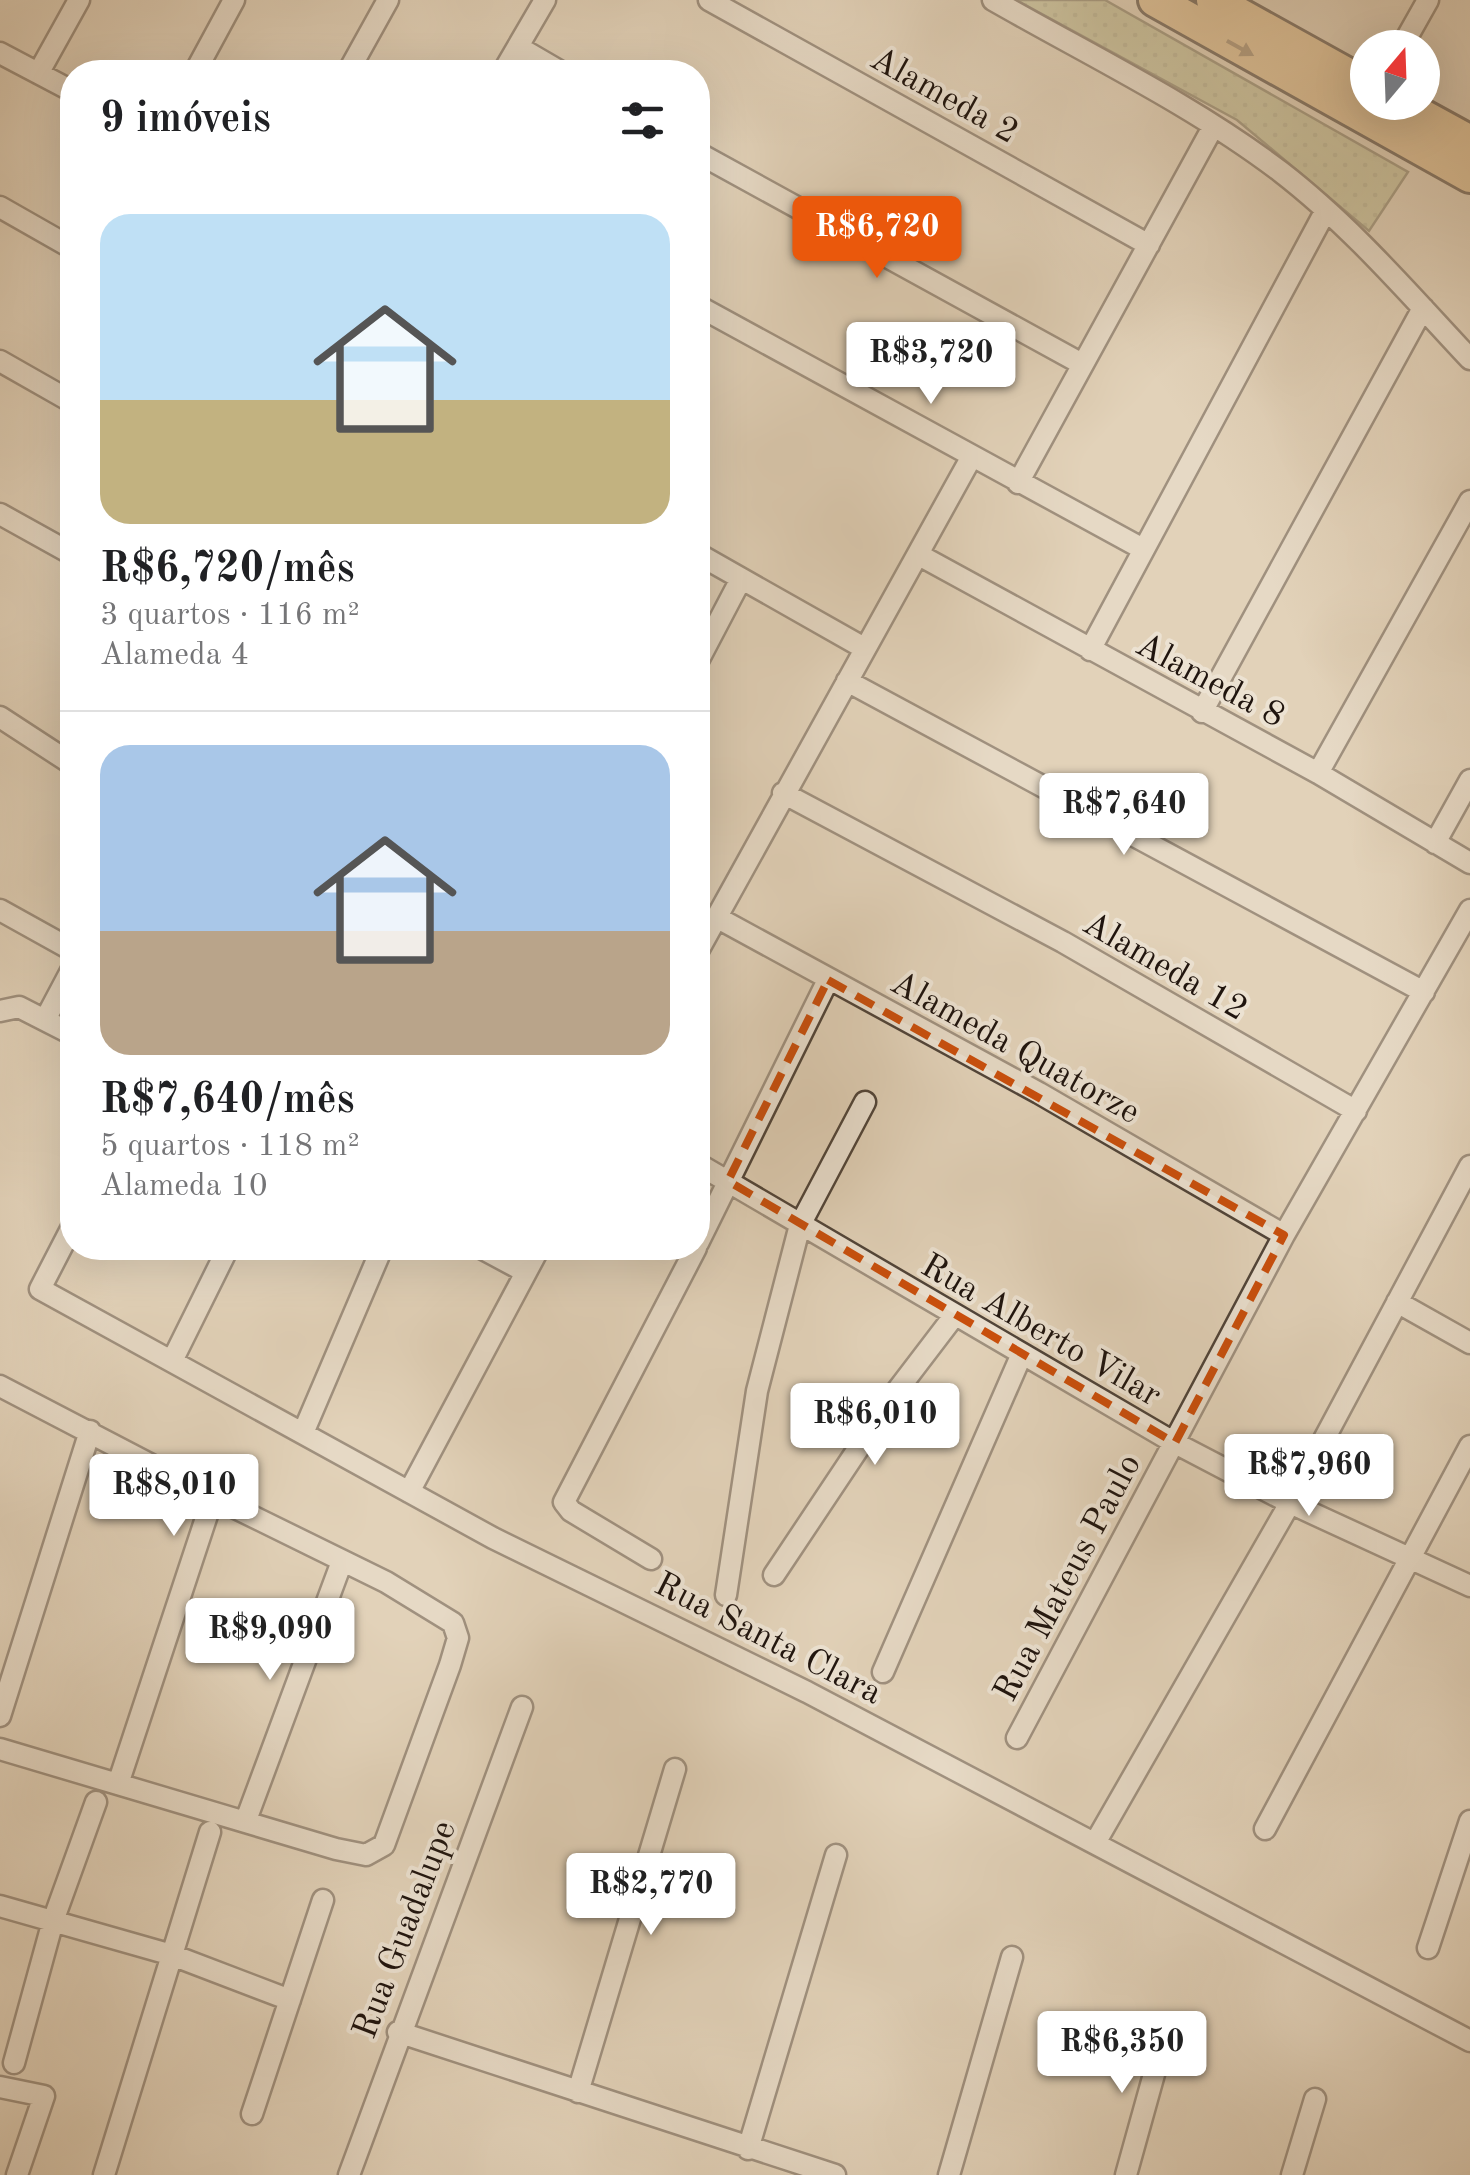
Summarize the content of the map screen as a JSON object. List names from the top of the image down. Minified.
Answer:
{"streets":{"street":["Alameda 2","Alameda 8","Alameda 12","Alameda Quatorze","Rua Alberto Vilar","Rua Mateus Paulo","Rua Santa Clara","Rua Guadalupe"]},"crossings":[["Alameda 12","Rua Mateus Paulo"],["Alameda Quatorze","Rua Mateus Paulo"],["Rua Alberto Vilar","Rua Mateus Paulo"]],"north":"top","page":{"heading":"9 imóveis","list":[{"name":"R$6,720/mês","note":"3 quartos · 116 m² · Alameda 4"},{"name":"R$7,640/mês","note":"5 quartos · 118 m² · Alameda 10"}],"price":["R$6,720","R$3,720","R$7,640","R$6,010","R$7,960","R$8,010","R$9,090","R$2,770","R$6,350"]}}
